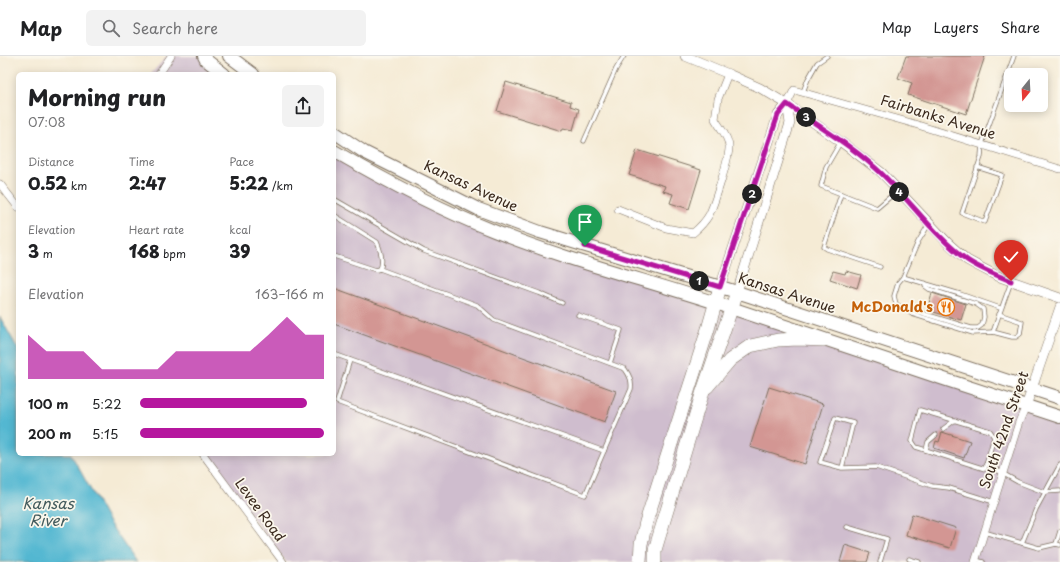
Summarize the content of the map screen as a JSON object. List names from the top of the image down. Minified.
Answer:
{"streets":{"main road":["Kansas Avenue"],"street":["Fairbanks Avenue","South 42nd Street","Levee Road"]},"crossings":[["Kansas Avenue","South 42nd Street"]],"water":["Kansas River"],"places":{"restaurant":["McDonald's"]},"north":"bottom","page":{"header":"Map","search":"Search here","nav":["Map","Layers","Share"],"heading":["Morning run","07:08"],"pins":["3","4","2","1"],"stats":[["Distance","0.52 km"],["Time","2:47"],["Pace","5:22 /km"],["Elevation","3 m"],["Heart rate","168 bpm"],["kcal","39"]],"chart":["Elevation","163–166 m"],"list":[{"name":"100 m","note":"5:22"},{"name":"200 m","note":"5:15"}]}}
